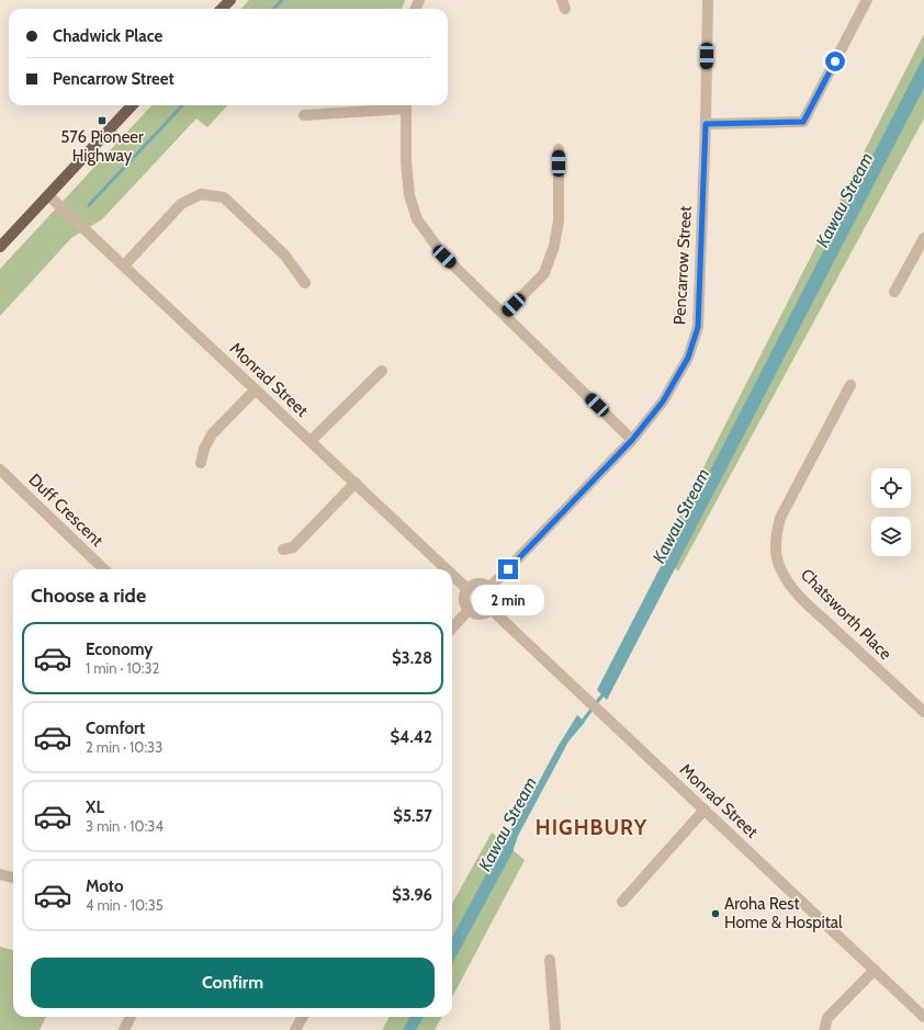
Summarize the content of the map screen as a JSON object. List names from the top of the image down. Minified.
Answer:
{"streets":{"street":["Pencarrow Street","Monrad Street","Duff Crescent","Chatsworth Place"]},"crossings":[["Pencarrow Street","Monrad Street"]],"districts":["HIGHBURY"],"water":["Kawau Stream"],"places":{"transit":["576 Pioneer Highway"],"other":["Aroha Rest Home & Hospital"]},"page":{"banner":["Chadwick Place","Pencarrow Street"],"heading":"Choose a ride","bubble":"2 min","list":[{"name":"Economy","note":"1 min · 10:32","value":"$3.28"},{"name":"Comfort","note":"2 min · 10:33","value":"$4.42"},{"name":"XL","note":"3 min · 10:34","value":"$5.57"},{"name":"Moto","note":"4 min · 10:35","value":"$3.96"}],"buttons":"Confirm"}}
